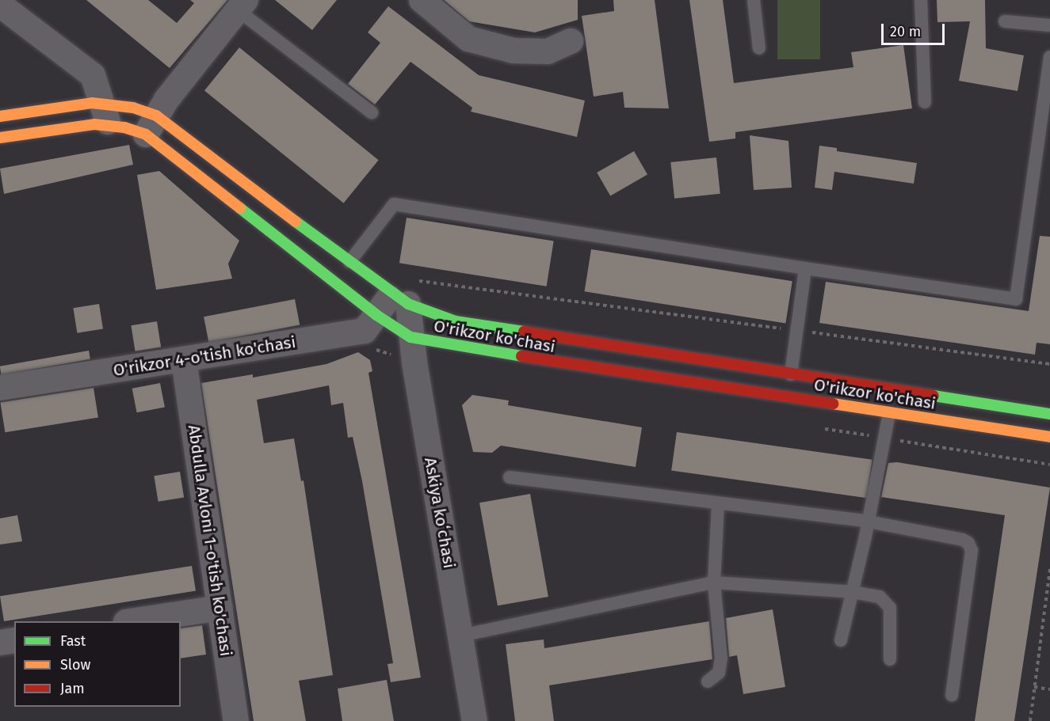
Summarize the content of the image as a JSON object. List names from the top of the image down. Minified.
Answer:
{"streets":{"main road":["O'rikzor ko'chasi"],"street":["O'rikzor 4-o'tish ko'chasi","Askiya koʻchasi","Abdulla Avloni 1-o'tish ko'chasi"]},"crossings":[["O'rikzor ko'chasi","O'rikzor 4-o'tish ko'chasi"],["O'rikzor ko'chasi","Askiya koʻchasi"],["O'rikzor 4-o'tish ko'chasi","Askiya koʻchasi"],["O'rikzor 4-o'tish ko'chasi","Abdulla Avloni 1-o'tish ko'chasi"]],"legend":["Fast","Slow","Jam"],"scale_bar":"20 m"}
